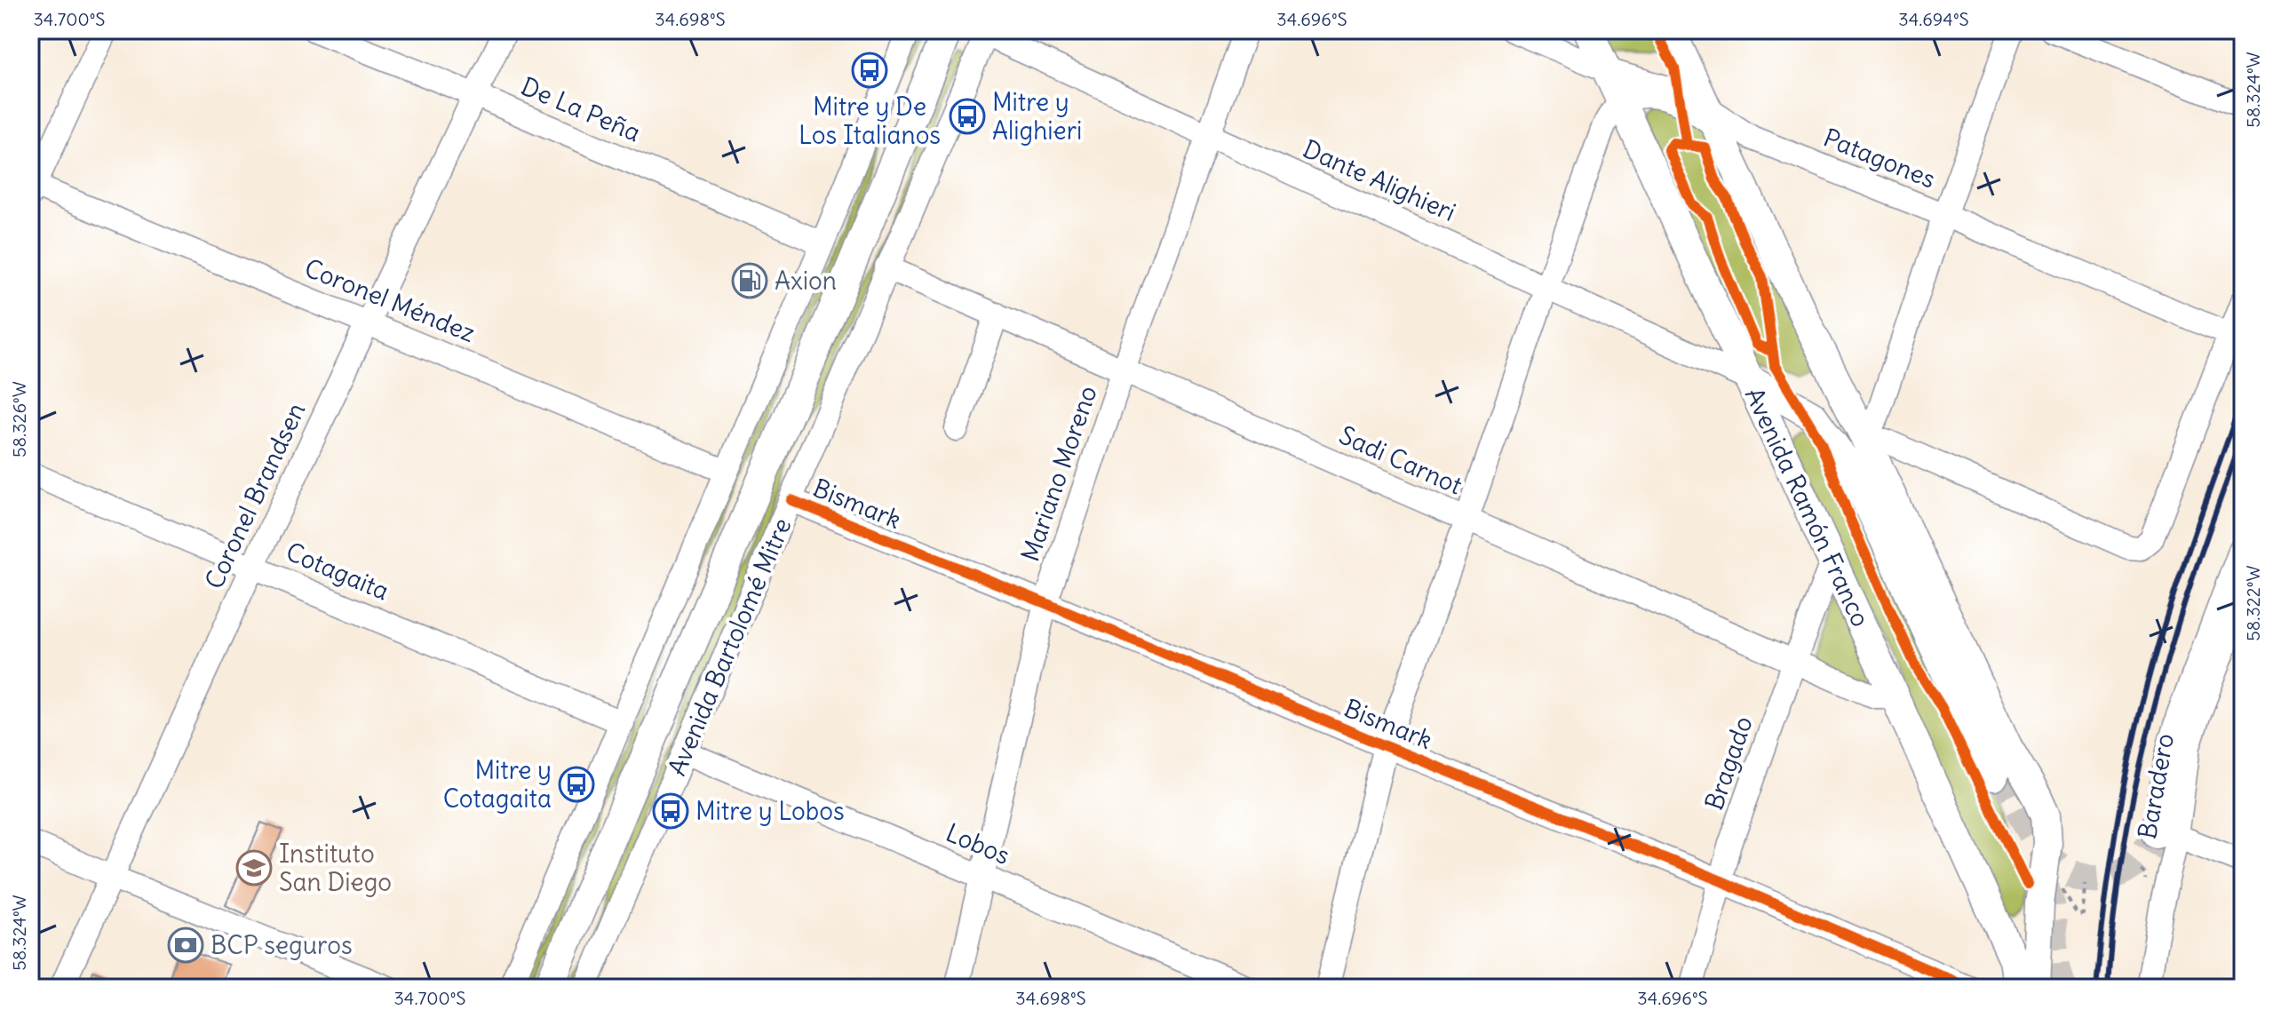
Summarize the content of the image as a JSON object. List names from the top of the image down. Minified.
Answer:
{"streets":{"main road":["Avenida Ramón Franco","Avenida Bartolomé Mitre"],"street":["De La Peña","Patagones","Dante Alighieri","Coronel Méndez","Sadi Carnot","Mariano Moreno","Coronel Brandsen","Bismark","Cotagaita","Bragado","Baradero","Lobos"]},"crossings":[["De La Peña","Coronel Brandsen"],["Patagones","Avenida Ramón Franco"],["Dante Alighieri","Mariano Moreno"],["Dante Alighieri","Avenida Ramón Franco"],["Dante Alighieri","Avenida Bartolomé Mitre"],["Coronel Méndez","Coronel Brandsen"],["Sadi Carnot","Mariano Moreno"],["Sadi Carnot","Avenida Ramón Franco"],["Sadi Carnot","Avenida Bartolomé Mitre"],["Sadi Carnot","Bragado"],["Mariano Moreno","Bismark"],["Mariano Moreno","Lobos"],["Coronel Brandsen","Cotagaita"],["Bismark","Avenida Bartolomé Mitre"],["Bismark","Bragado"],["Avenida Ramón Franco","Bragado"],["Avenida Bartolomé Mitre","Lobos"]],"places":{"bus stop":["Mitre y De Los Italianos","Mitre y Alighieri","Mitre y Cotagaita","Mitre y Lobos"],"fuel station":["Axion"],"school or university":["Instituto San Diego"],"bank":["BCP seguros"]},"coordinates":["34.700°S","34.698°S","34.696°S","34.694°S","58.324°W","58.326°W","58.322°W"]}
